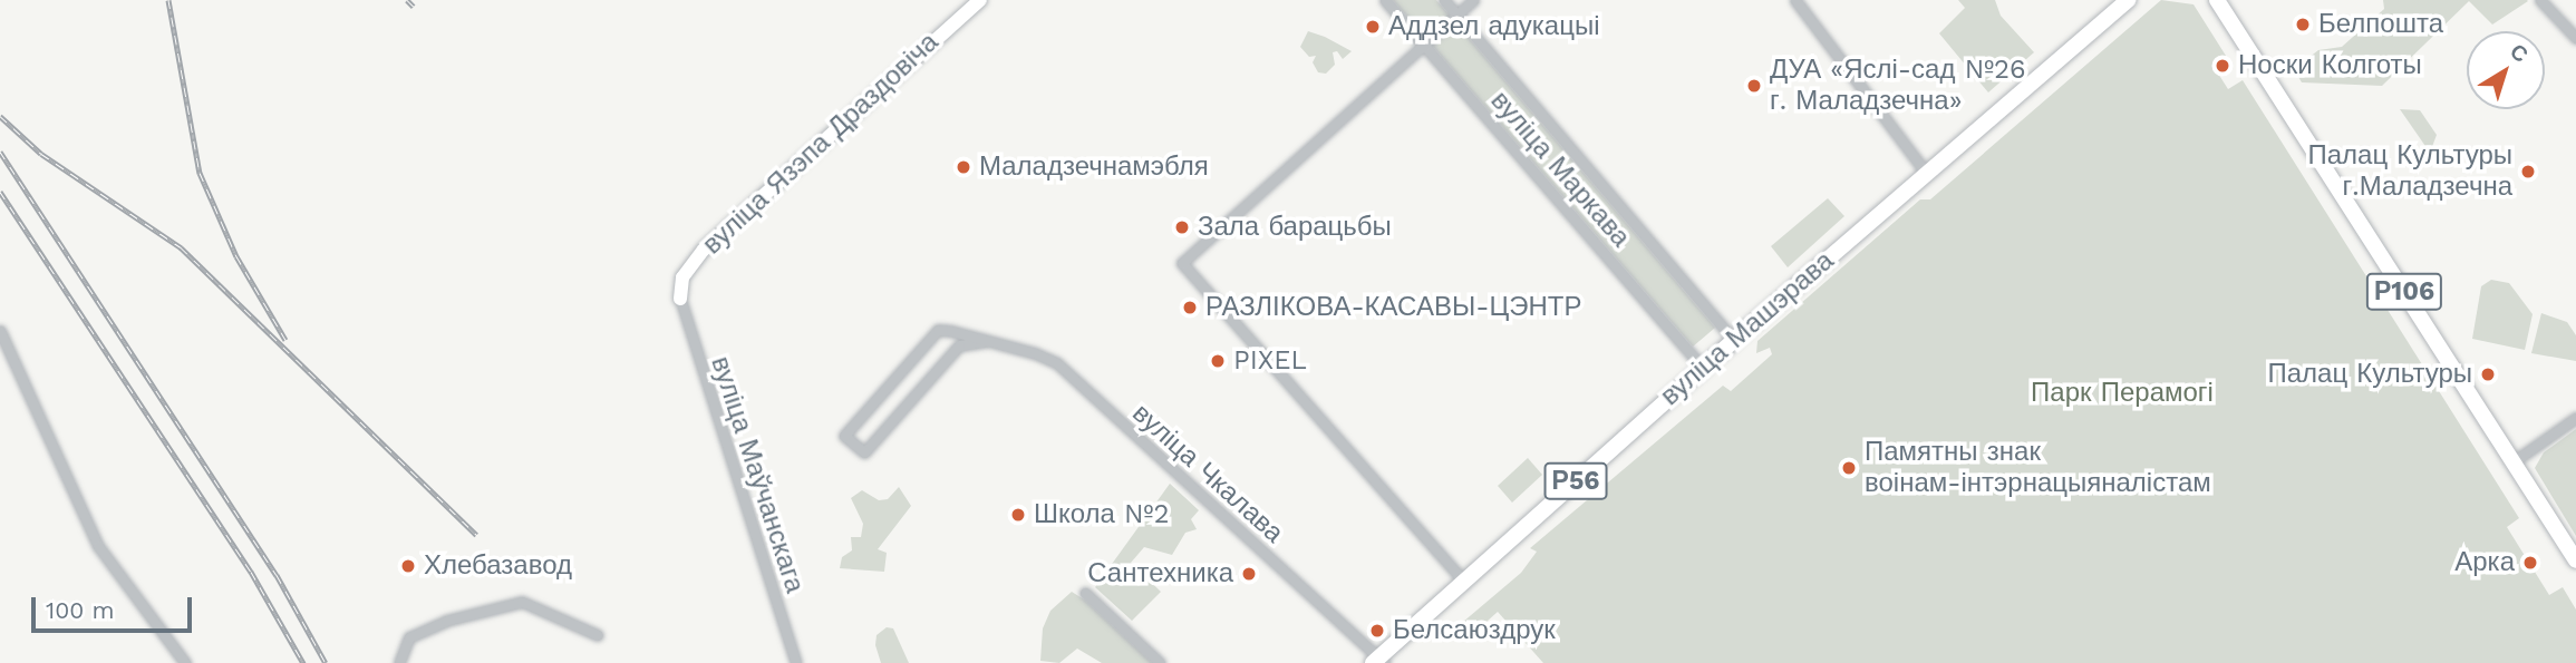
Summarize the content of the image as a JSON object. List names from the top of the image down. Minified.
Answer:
{"streets":{"main road":["Р106","вуліца Машэрава","Р56"],"street":["вуліца Язэпа Драздовіча","вуліца Маркава","вуліца Чкалава","вуліца Маўчанскага"]},"crossings":[["вуліца Язэпа Драздовіча","вуліца Маўчанскага"],["вуліца Маркава","вуліца Машэрава"],["вуліца Машэрава","вуліца Чкалава"]],"parks":["Парк Перамогі"],"places":["Белпошта","Аддзел адукацыі","Носки Колготы","ДУА «Яслі-сад №26 г. Маладзечна»","Маладзечнамэбля","Палац Культуры г.Маладзечна","Зала барацьбы","РАЗЛІКОВА-КАСАВЫ-ЦЭНТР","PIXEL","Палац Культуры","Памятны знак воінам-інтэрнацыяналістам","Школа №2","Арка","Хлебазавод","Сантехника","Белсаюздрук"],"scale_bar":"100 m","north":"top right"}
